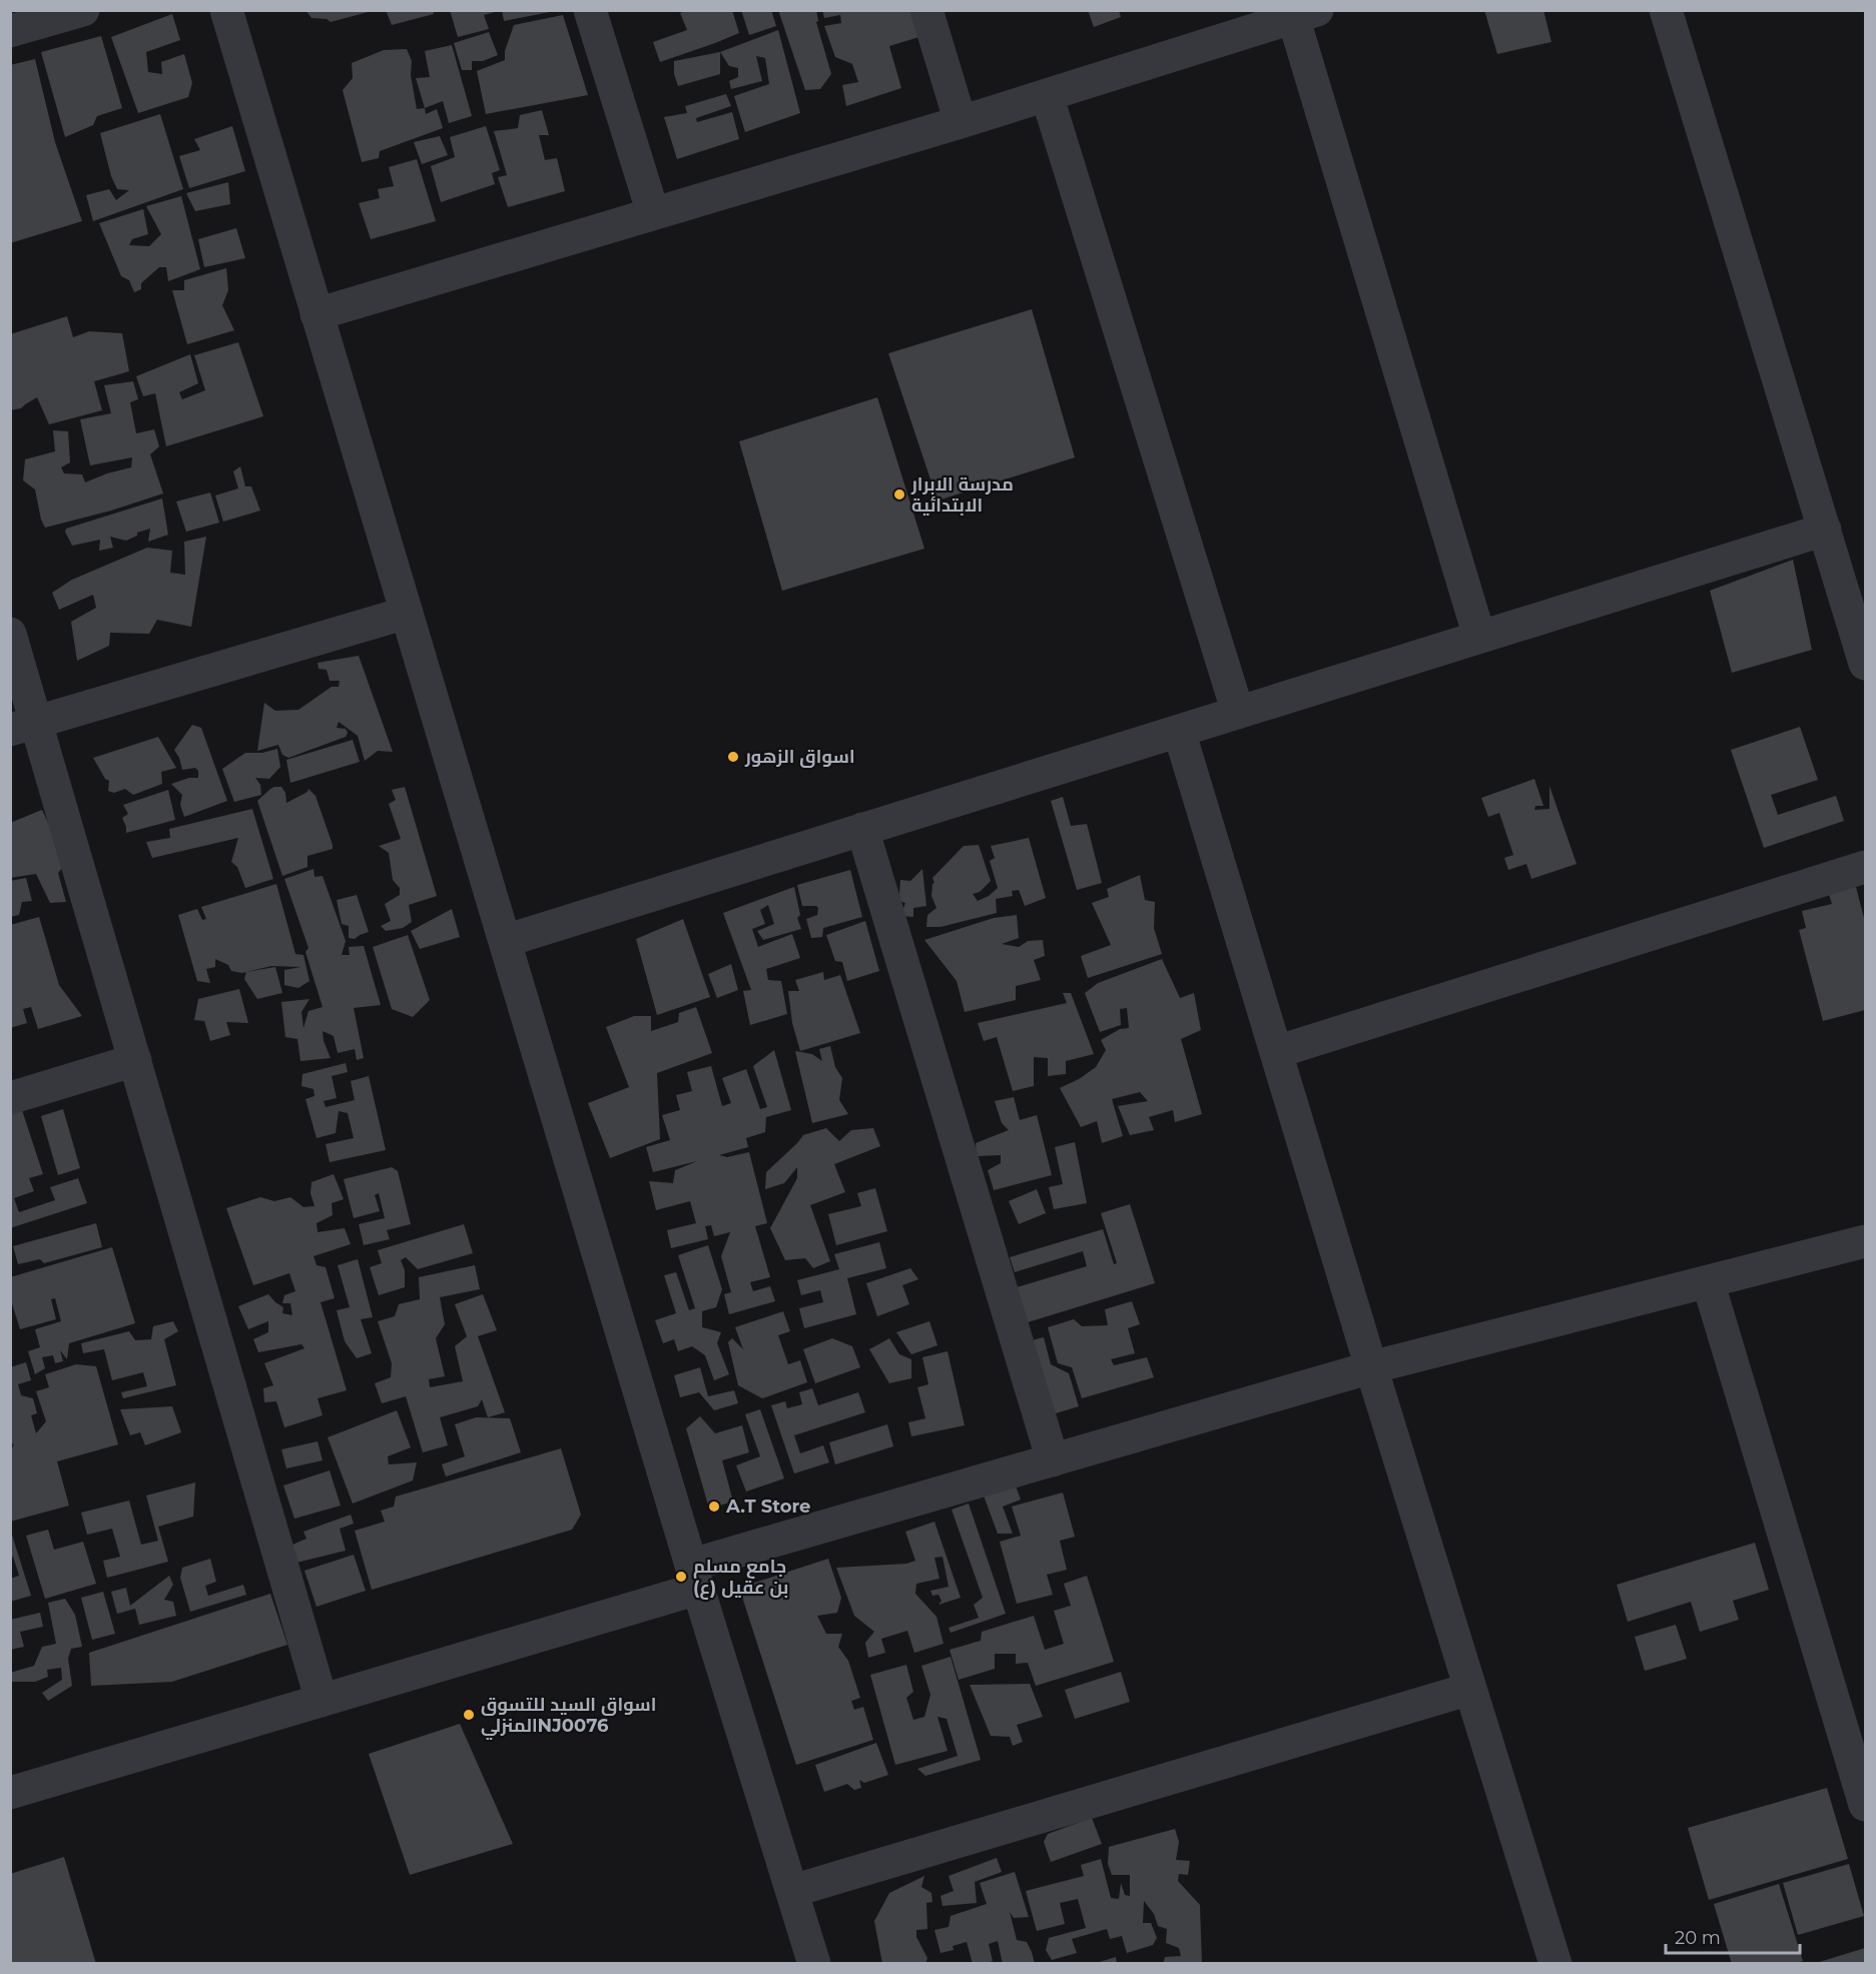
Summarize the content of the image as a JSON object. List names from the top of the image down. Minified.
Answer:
{"places":["مدرسة الابرار الابتدائية","اسواق الزهور","A.T Store","جامع مسلم بن عقيل (ع)","اسواق السيد للتسوق المنزليNJ0076"],"scale_bar":"20 m"}
